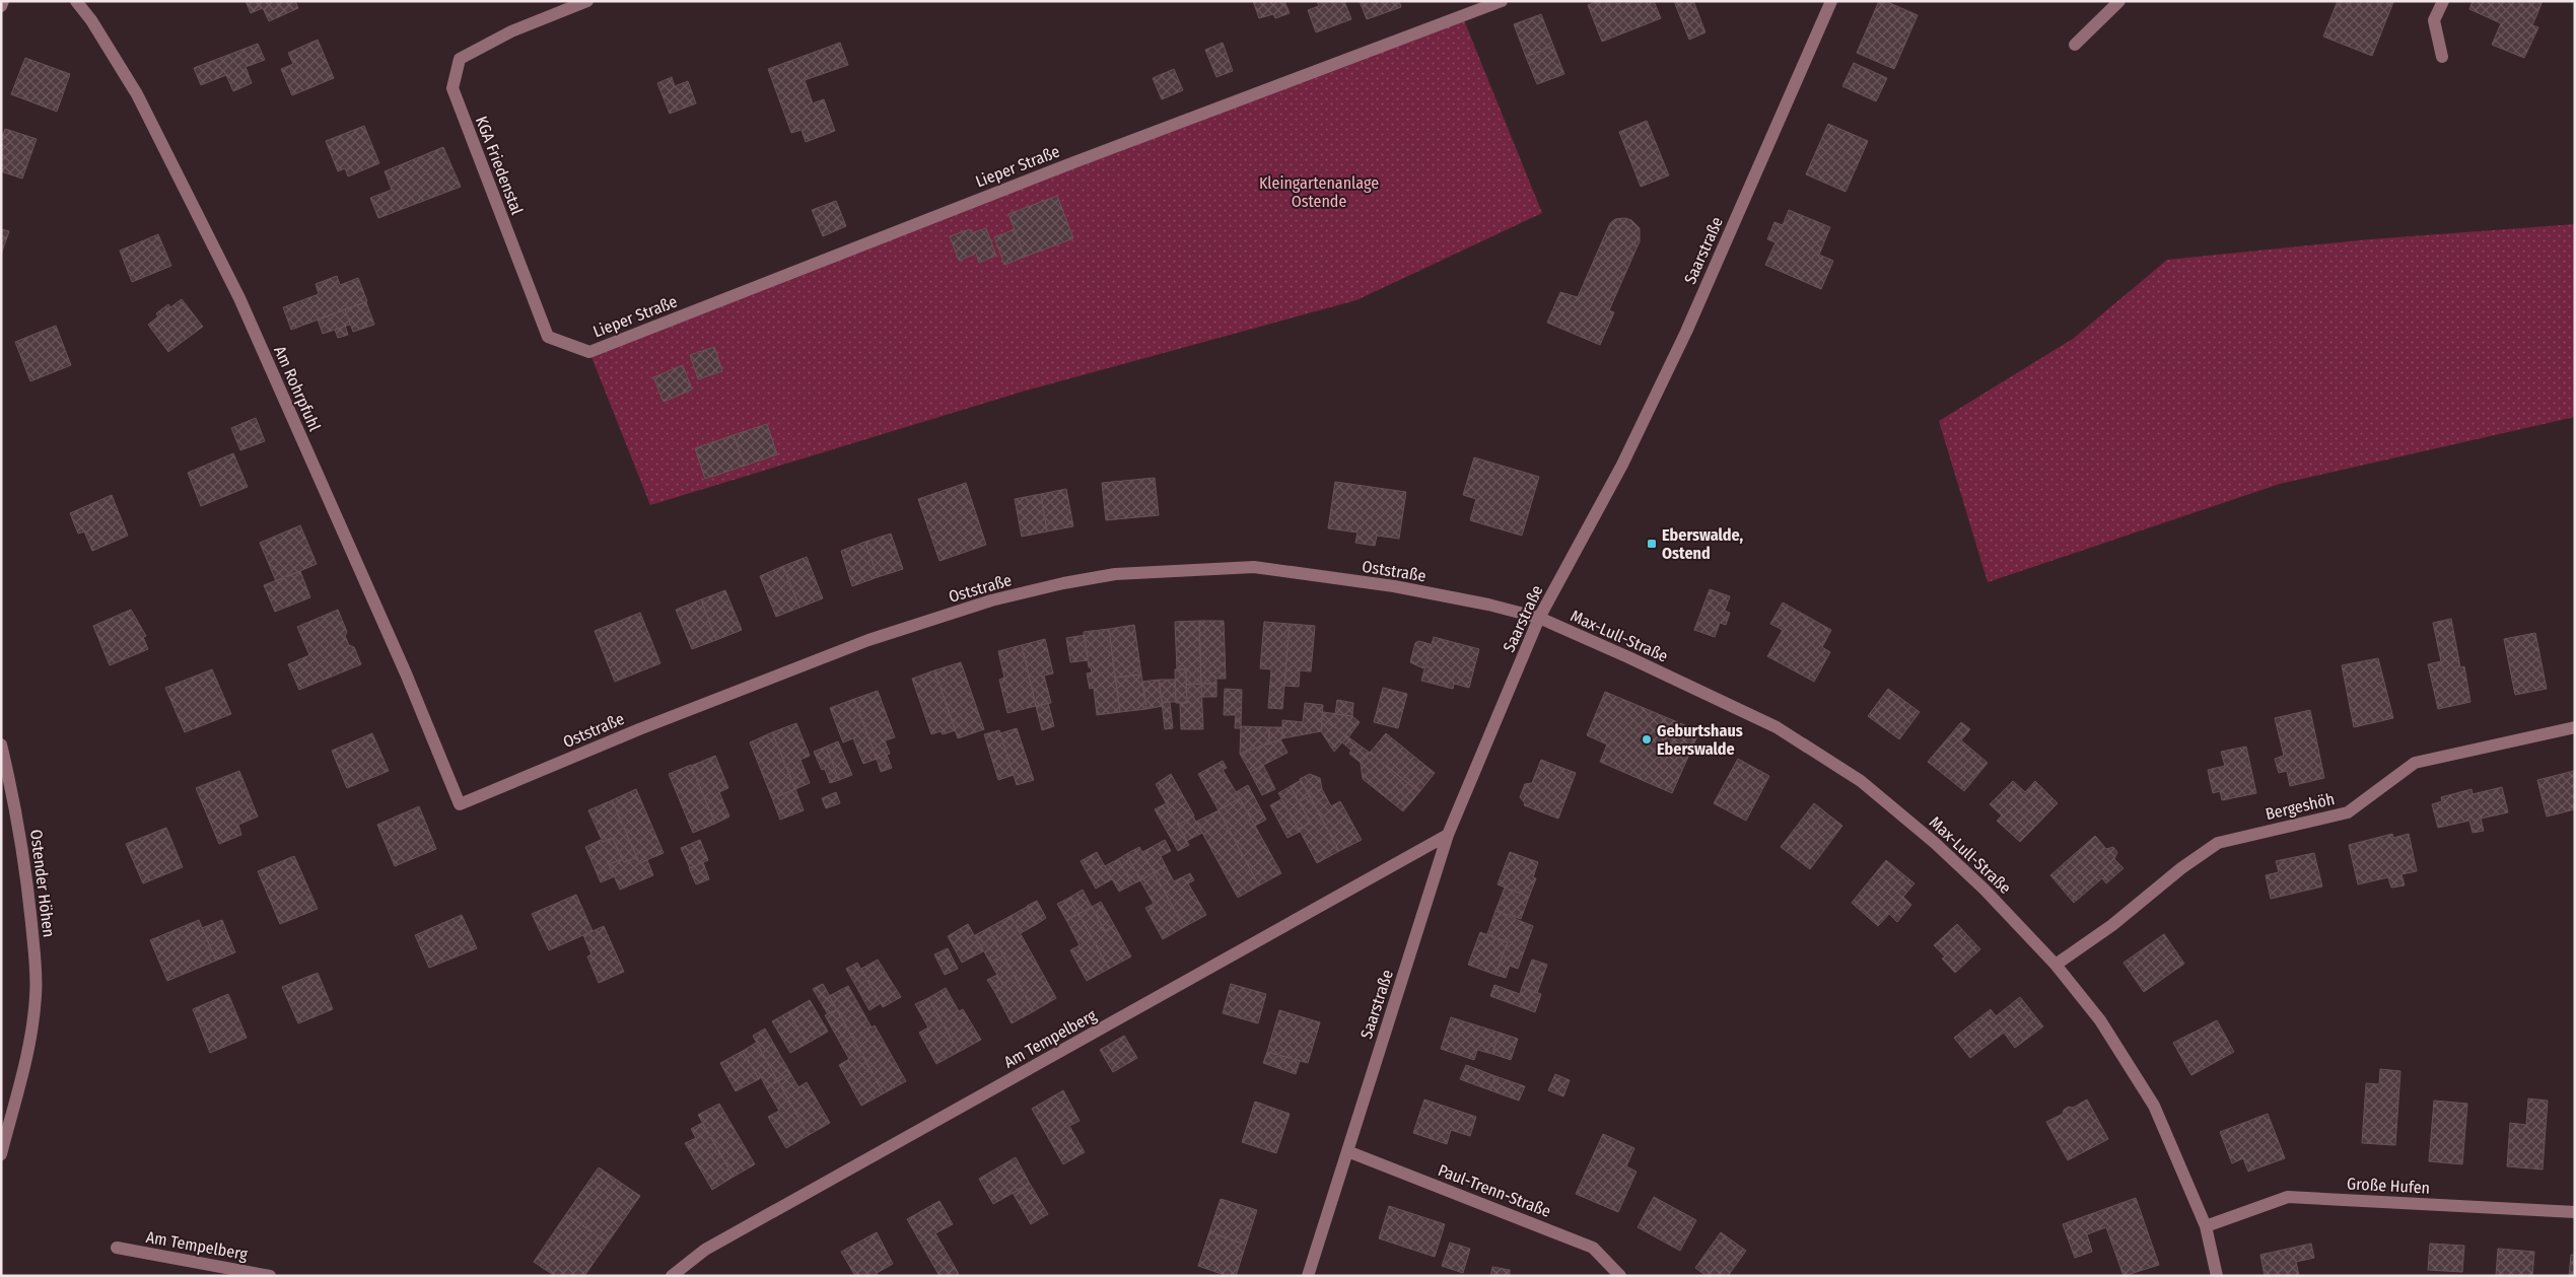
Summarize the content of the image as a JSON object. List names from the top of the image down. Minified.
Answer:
{"streets":{"street":["KGA Friedenstal","Lieper Straße","Saarstraße","Am Rohrpfuhl","Oststraße","Max-Lull-Straße","Bergeshöh","Ostender Höhen","Am Tempelberg","Große Hufen","Paul-Trenn-Straße"]},"crossings":[["KGA Friedenstal","Lieper Straße"],["Saarstraße","Oststraße"],["Saarstraße","Max-Lull-Straße"],["Saarstraße","Am Tempelberg"],["Saarstraße","Paul-Trenn-Straße"],["Am Rohrpfuhl","Oststraße"],["Oststraße","Max-Lull-Straße"],["Max-Lull-Straße","Bergeshöh"],["Max-Lull-Straße","Große Hufen"]],"parks":["Kleingartenanlage Ostende"],"places":{"transit":["Eberswalde, Ostend"],"other":["Geburtshaus Eberswalde"]}}
